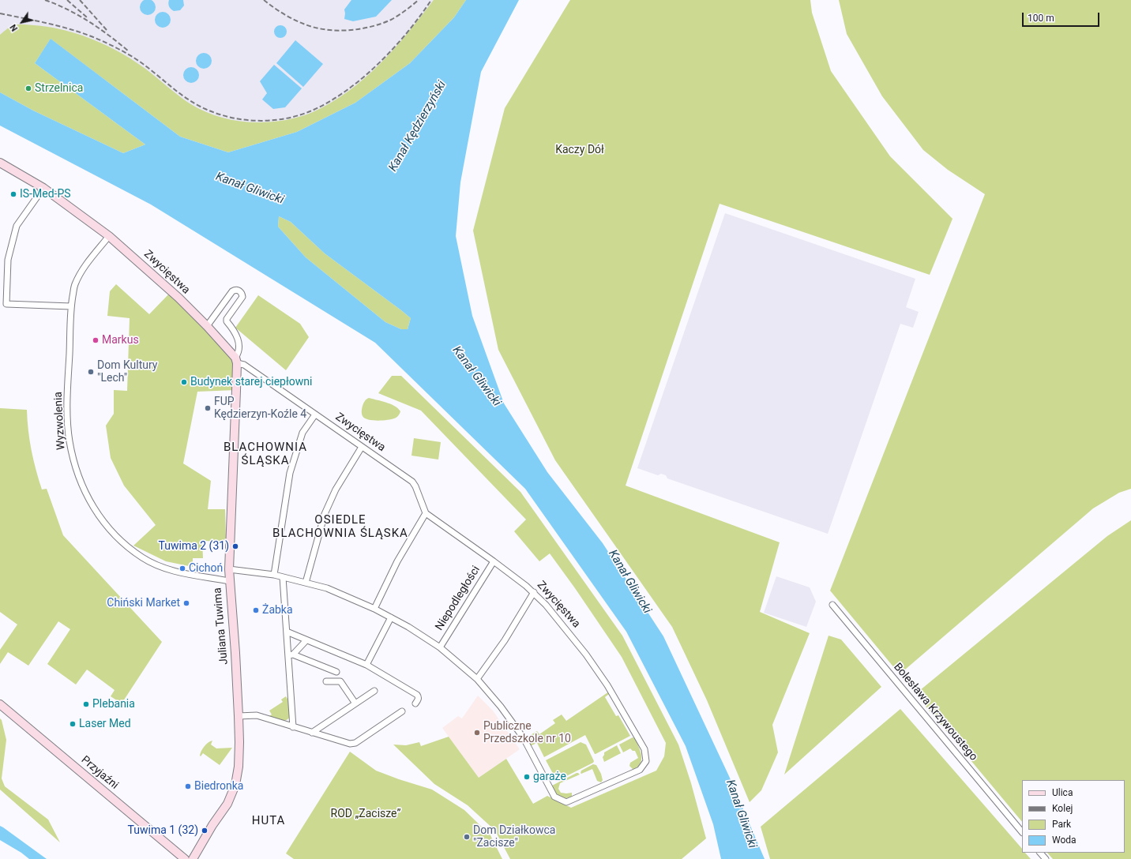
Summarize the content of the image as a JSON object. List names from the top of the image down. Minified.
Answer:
{"streets":{"street":["Zwycięstwa","Wyzwolenia","Niepodległości","Juliana Tuwima","Bolesława Krzywoustego","Przyjaźni"]},"crossings":[["Zwycięstwa","Wyzwolenia"],["Zwycięstwa","Niepodległości"],["Zwycięstwa","Juliana Tuwima"],["Wyzwolenia","Juliana Tuwima"]],"districts":["BLACHOWNIA ŚLĄSKA","OSIEDLE BLACHOWNIA ŚLĄSKA","HUTA"],"water":["Kanał Kędzierzyński","Kanał Gliwicki"],"parks":["Kaczy Dół","ROD „Zacisze”"],"places":["Strzelnica","IS-Med-PS","Markus","Dom Kultury \"Lech\"","Budynek starej ciepłowni","FUP Kędzierzyn-Koźle 4","Tuwima 2 (31)","Cichoń","Chiński Market","Żabka","Plebania","Laser Med","Publiczne Przedszkole nr 10","garaże","Biedronka","Tuwima 1 (32)","Dom Działkowca \"Zacisze\""],"legend":["Ulica","Kolej","Park","Woda"],"scale_bar":"100 m","north":"bottom left"}
